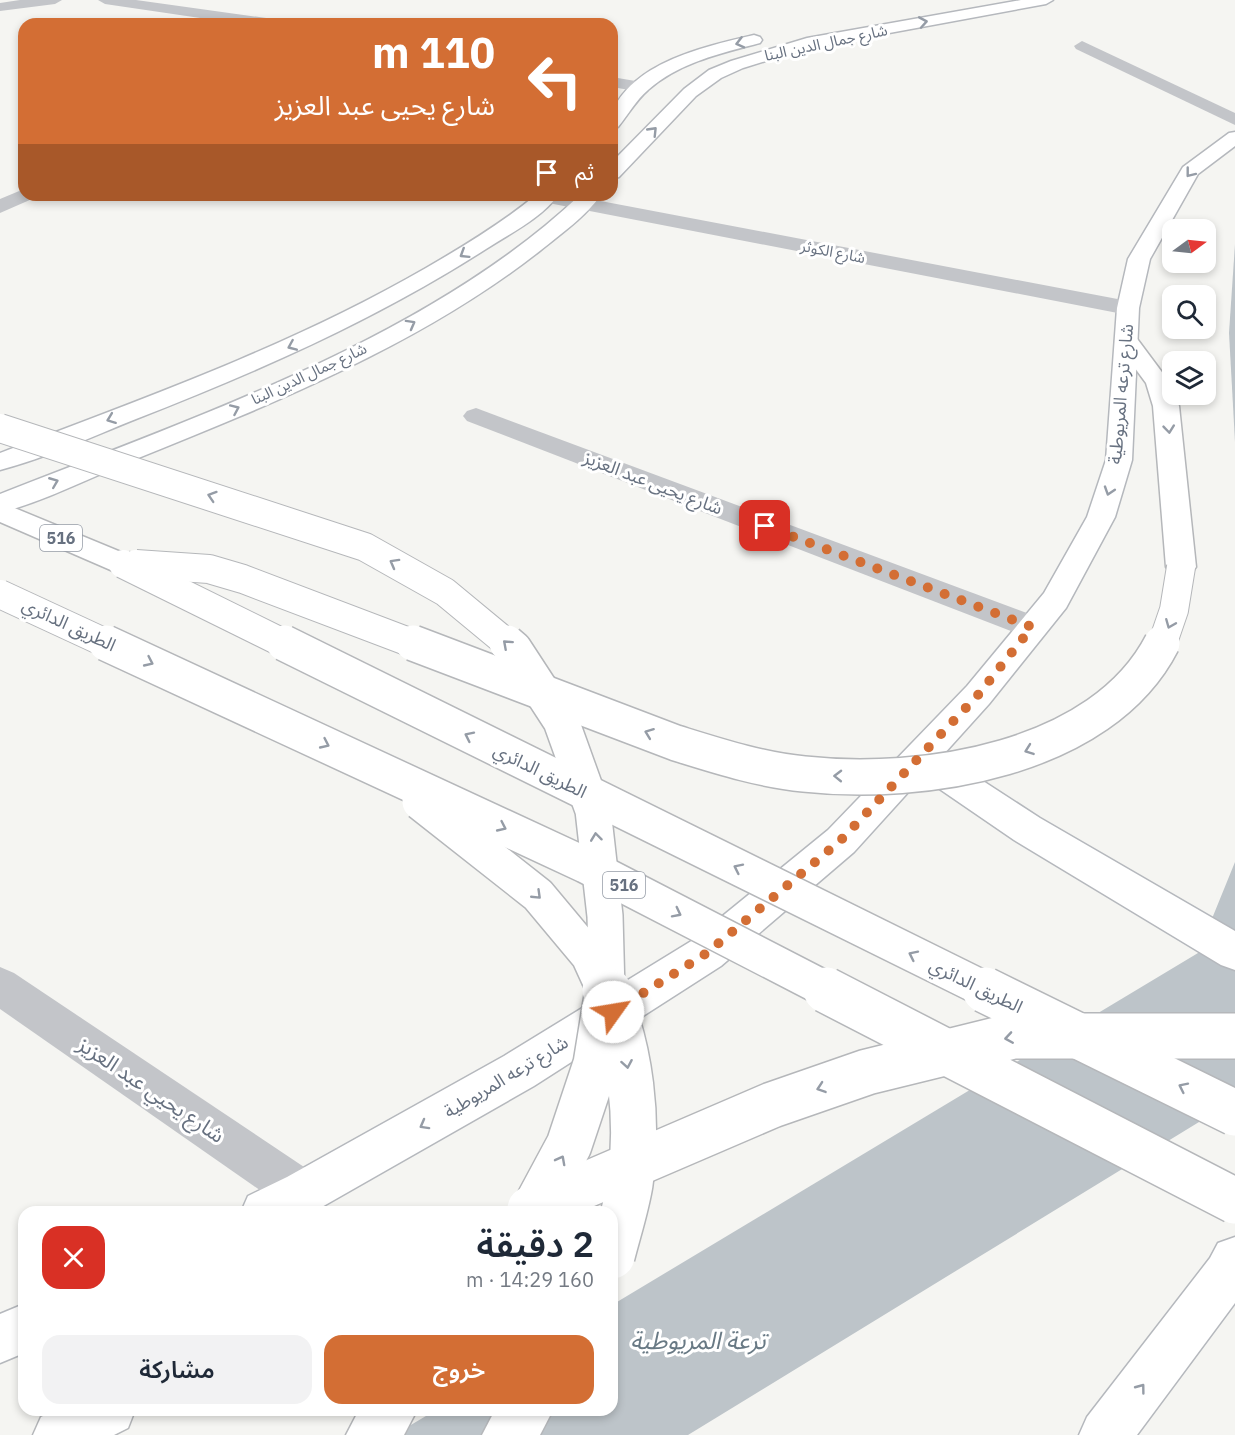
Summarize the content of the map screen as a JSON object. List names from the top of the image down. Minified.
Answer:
{"streets":{"main road":["شارع جمال الدين البنا","شارع ترعه المريوطية","516","الطريق الدائري"],"street":["شارع الكوثر","شارع يحيى عبد العزيز","شارع يحيي عبد العزيز"]},"crossings":[["شارع الكوثر","شارع ترعه المريوطية"],["شارع ترعه المريوطية","شارع يحيى عبد العزيز"],["شارع ترعه المريوطية","شارع يحيي عبد العزيز"]],"one_way":["شارع ترعه المريوطية"],"water":["ترعة المريوطية"],"north":"right","page":{"turn":["110 m","شارع يحيى عبد العزيز"],"then":"ثم","heading":["2 دقيقة","160 m · 14:29"],"buttons":["خروج","مشاركة"]}}
